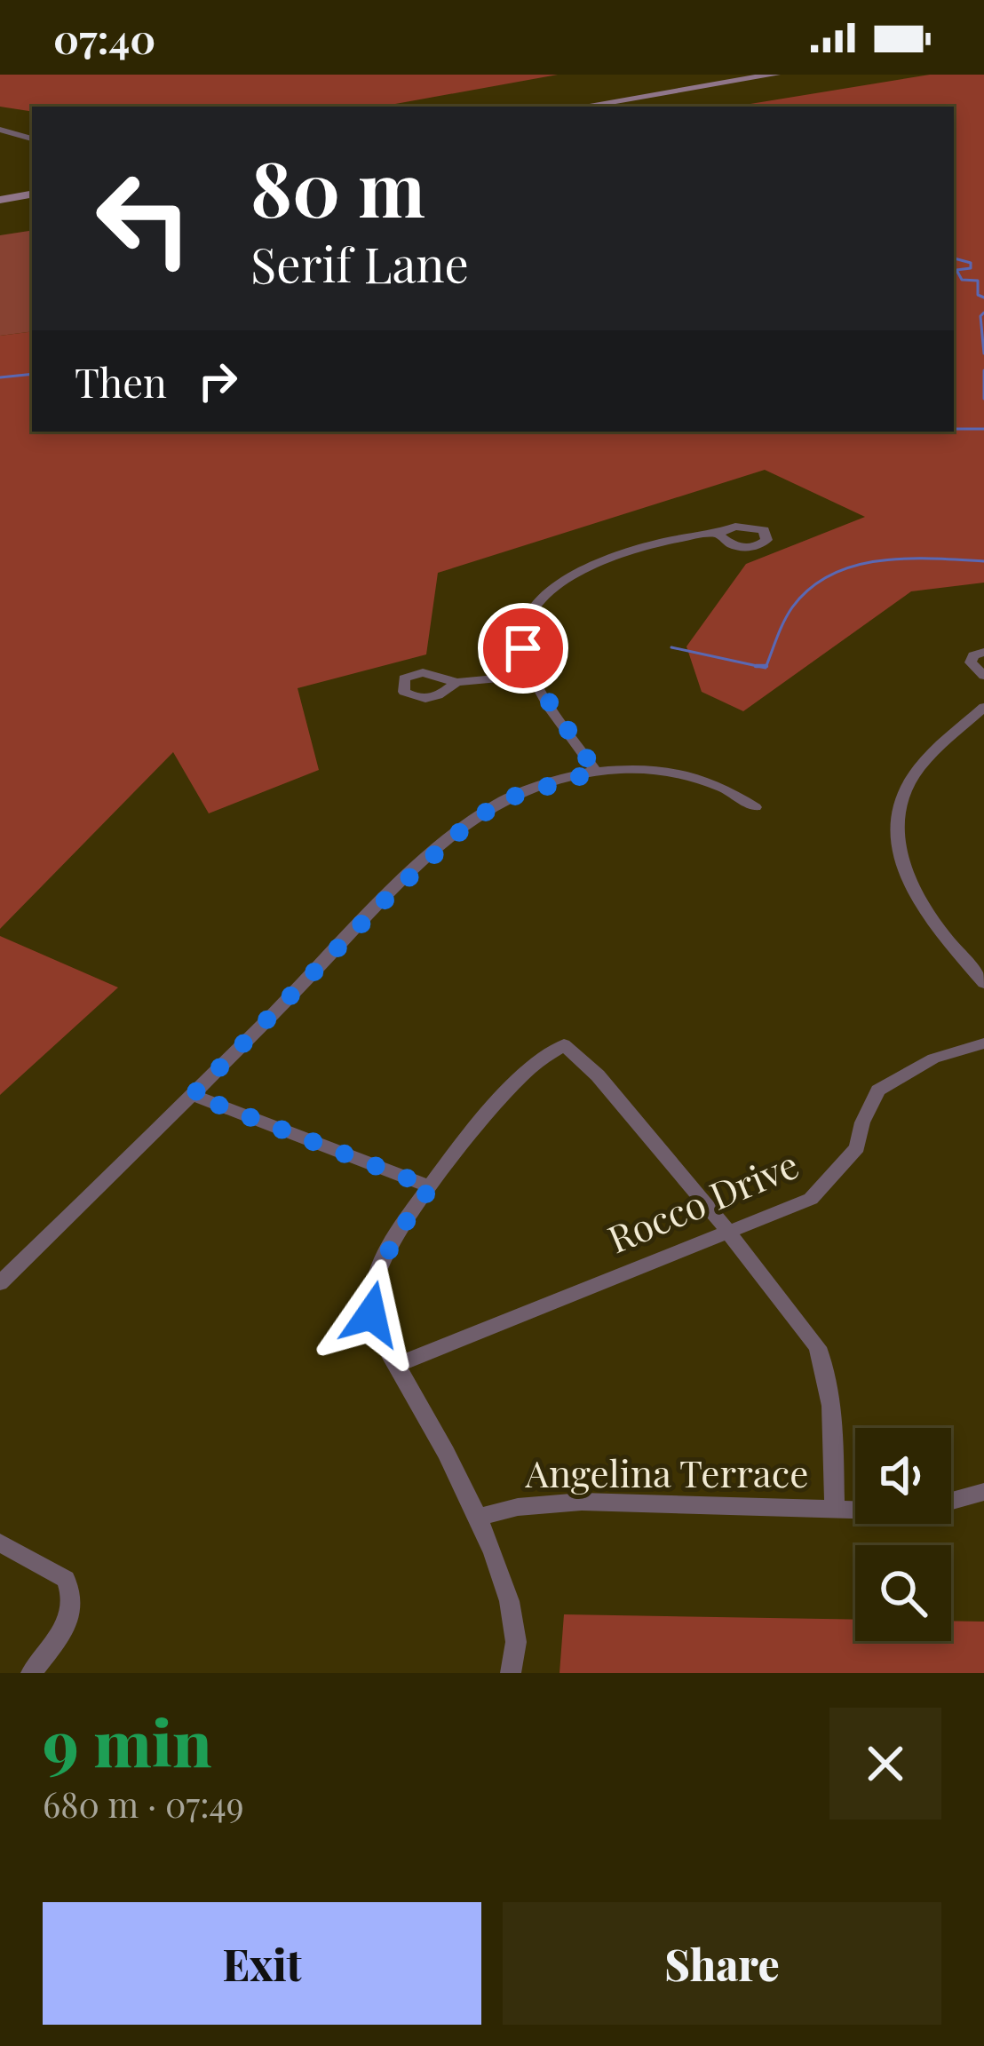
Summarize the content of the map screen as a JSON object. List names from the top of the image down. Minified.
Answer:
{"streets":{"street":["Rocco Drive","Angelina Terrace"]},"page":{"status":"07:40","turn":["80 m","Serif Lane"],"then":"Then","heading":["9 min","680 m · 07:49"],"buttons":["Exit","Share"]}}
